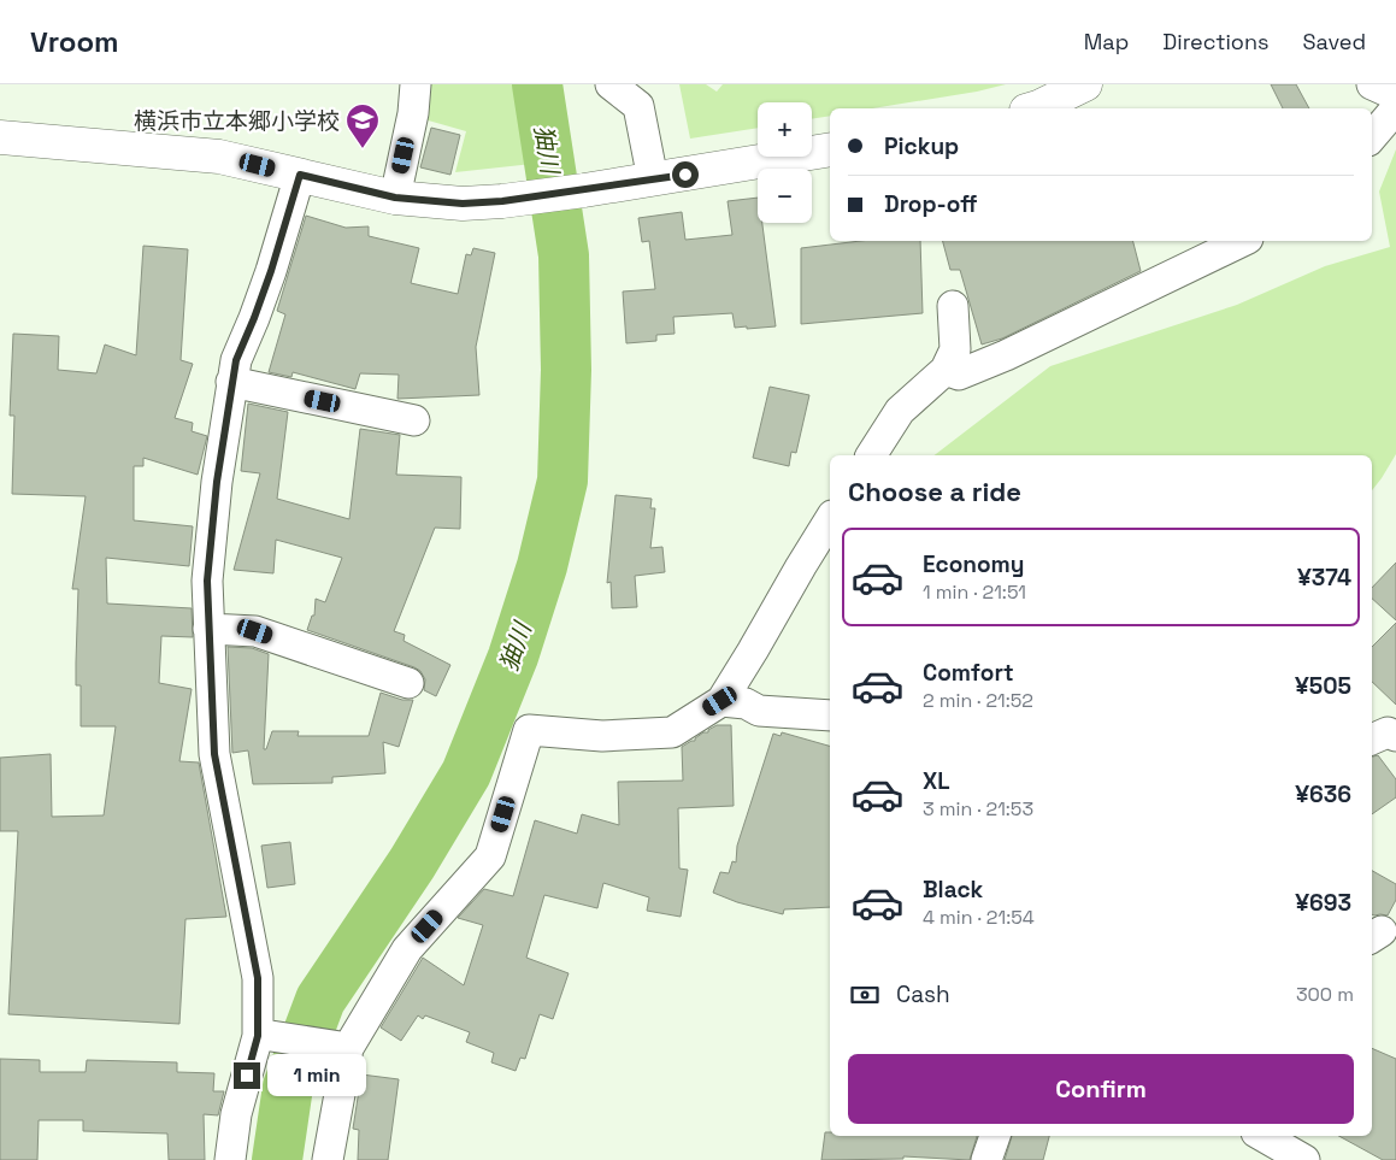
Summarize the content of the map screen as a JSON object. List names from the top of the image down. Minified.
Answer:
{"water":["㹨川"],"places":{"school or university":["横浜市立本郷小学校"]},"page":{"header":"Vroom","nav":["Map","Directions","Saved"],"map_buttons":["+","−"],"banner":["Pickup","Drop-off"],"heading":"Choose a ride","list":[{"name":"Economy","note":"1 min · 21:51","value":"¥374"},{"name":"Comfort","note":"2 min · 21:52","value":"¥505"},{"name":"XL","note":"3 min · 21:53","value":"¥636"},{"name":"Black","note":"4 min · 21:54","value":"¥693"}],"pay":["Cash","300 m"],"buttons":"Confirm","bubble":"1 min"}}
